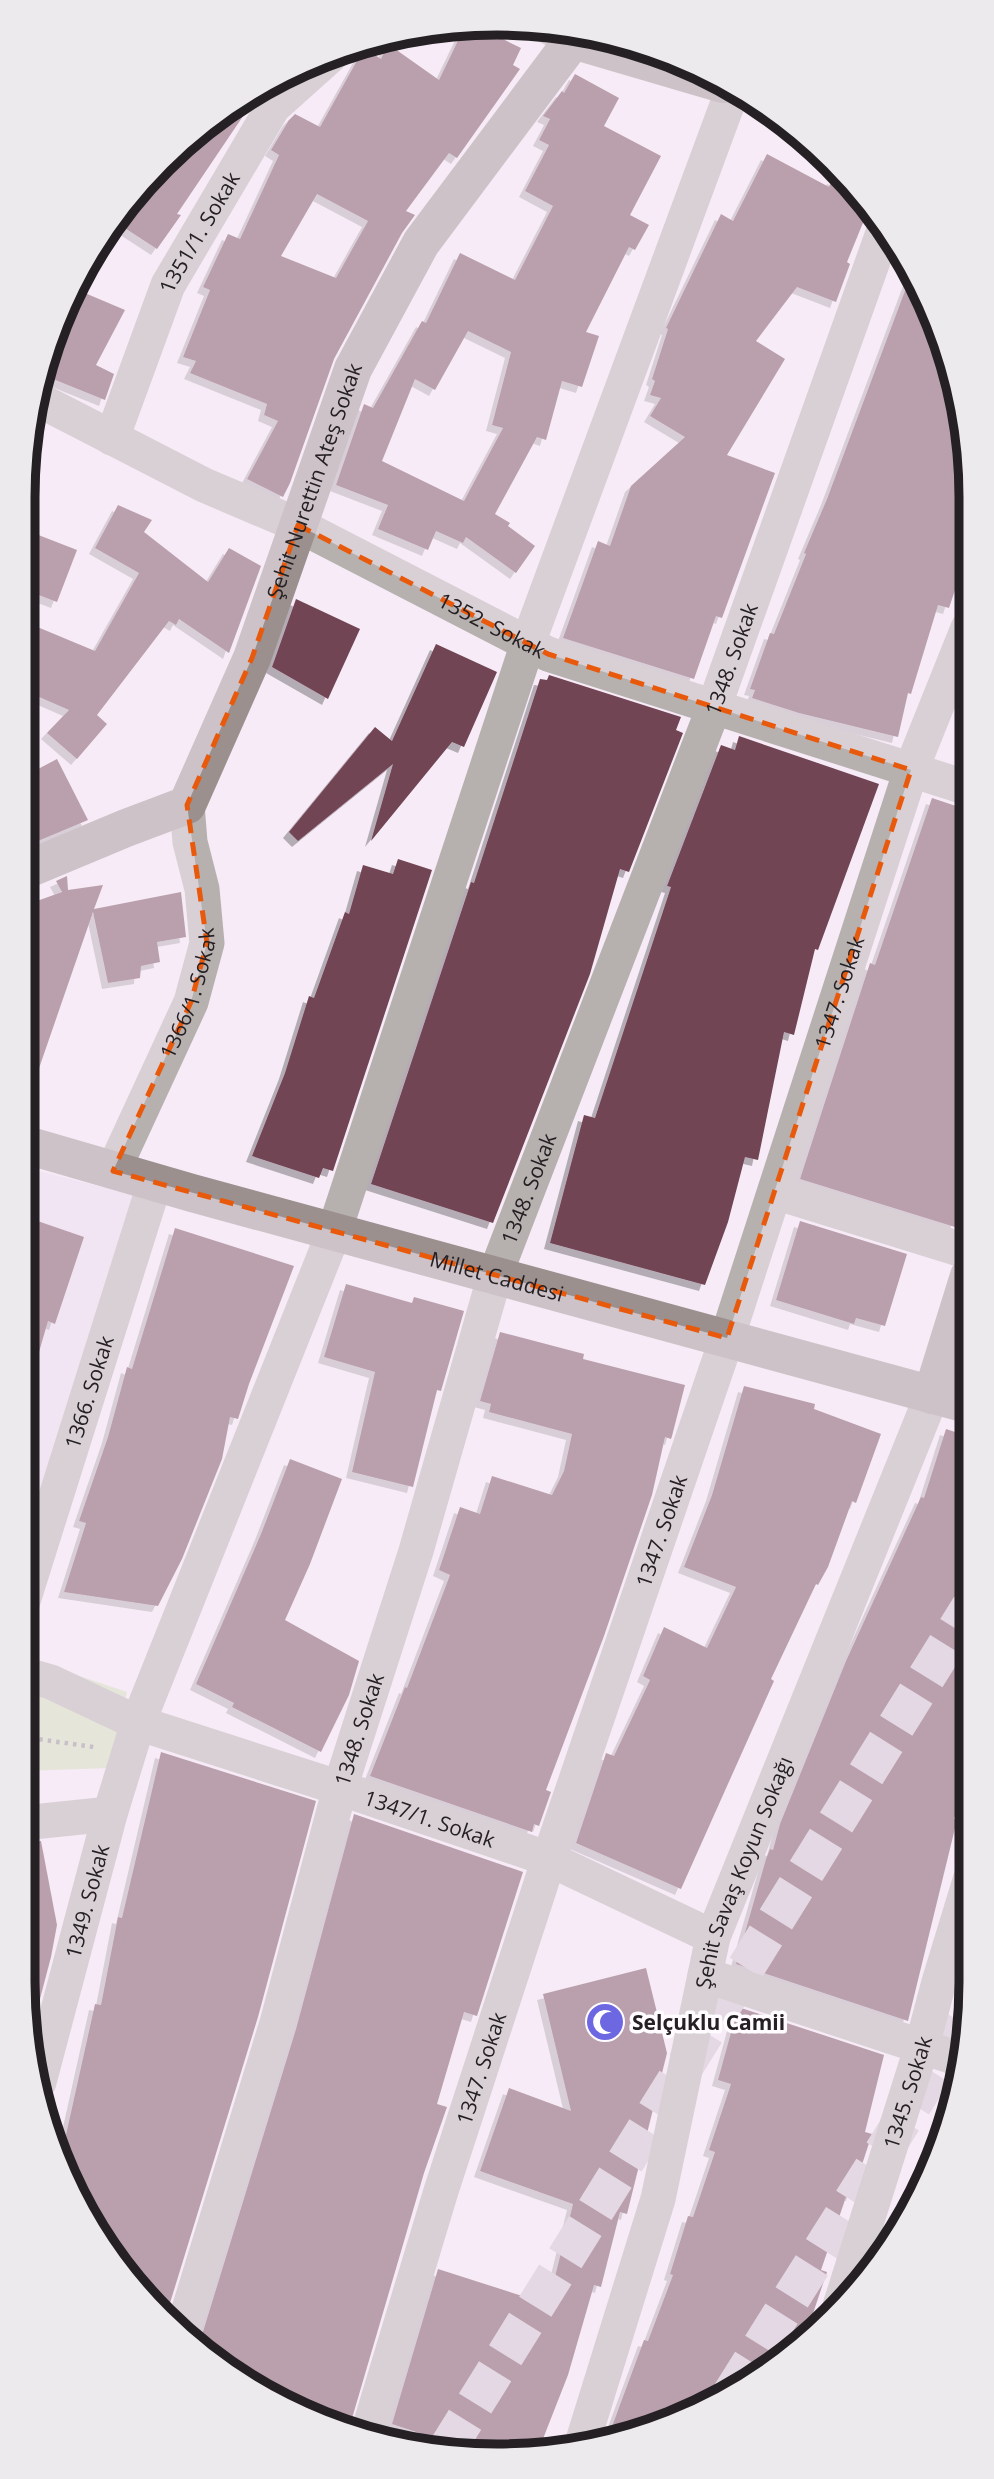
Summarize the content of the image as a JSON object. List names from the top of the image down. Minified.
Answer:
{"streets":{"street":["1351/1. Sokak","Şehit Nurettin Ateş Sokak","1352. Sokak","1348. Sokak","1347. Sokak","1366/1. Sokak","Millet Caddesi","1366. Sokak","1347/1. Sokak","Şehit Savaş Koyun Sokağı","1349. Sokak","1345. Sokak"]},"crossings":[["1351/1. Sokak","1352. Sokak"],["Şehit Nurettin Ateş Sokak","1352. Sokak"],["Şehit Nurettin Ateş Sokak","1366/1. Sokak"],["1352. Sokak","1348. Sokak"],["1352. Sokak","1347. Sokak"],["1352. Sokak","1349. Sokak"],["1348. Sokak","Millet Caddesi"],["1348. Sokak","1347/1. Sokak"],["1347. Sokak","Millet Caddesi"],["1347. Sokak","1347/1. Sokak"],["1366/1. Sokak","Millet Caddesi"],["Millet Caddesi","1366. Sokak"],["Millet Caddesi","Şehit Savaş Koyun Sokağı"],["Millet Caddesi","1349. Sokak"],["1347/1. Sokak","Şehit Savaş Koyun Sokağı"],["1347/1. Sokak","1349. Sokak"]],"places":{"mosque":["Selçuklu Camii"]}}
